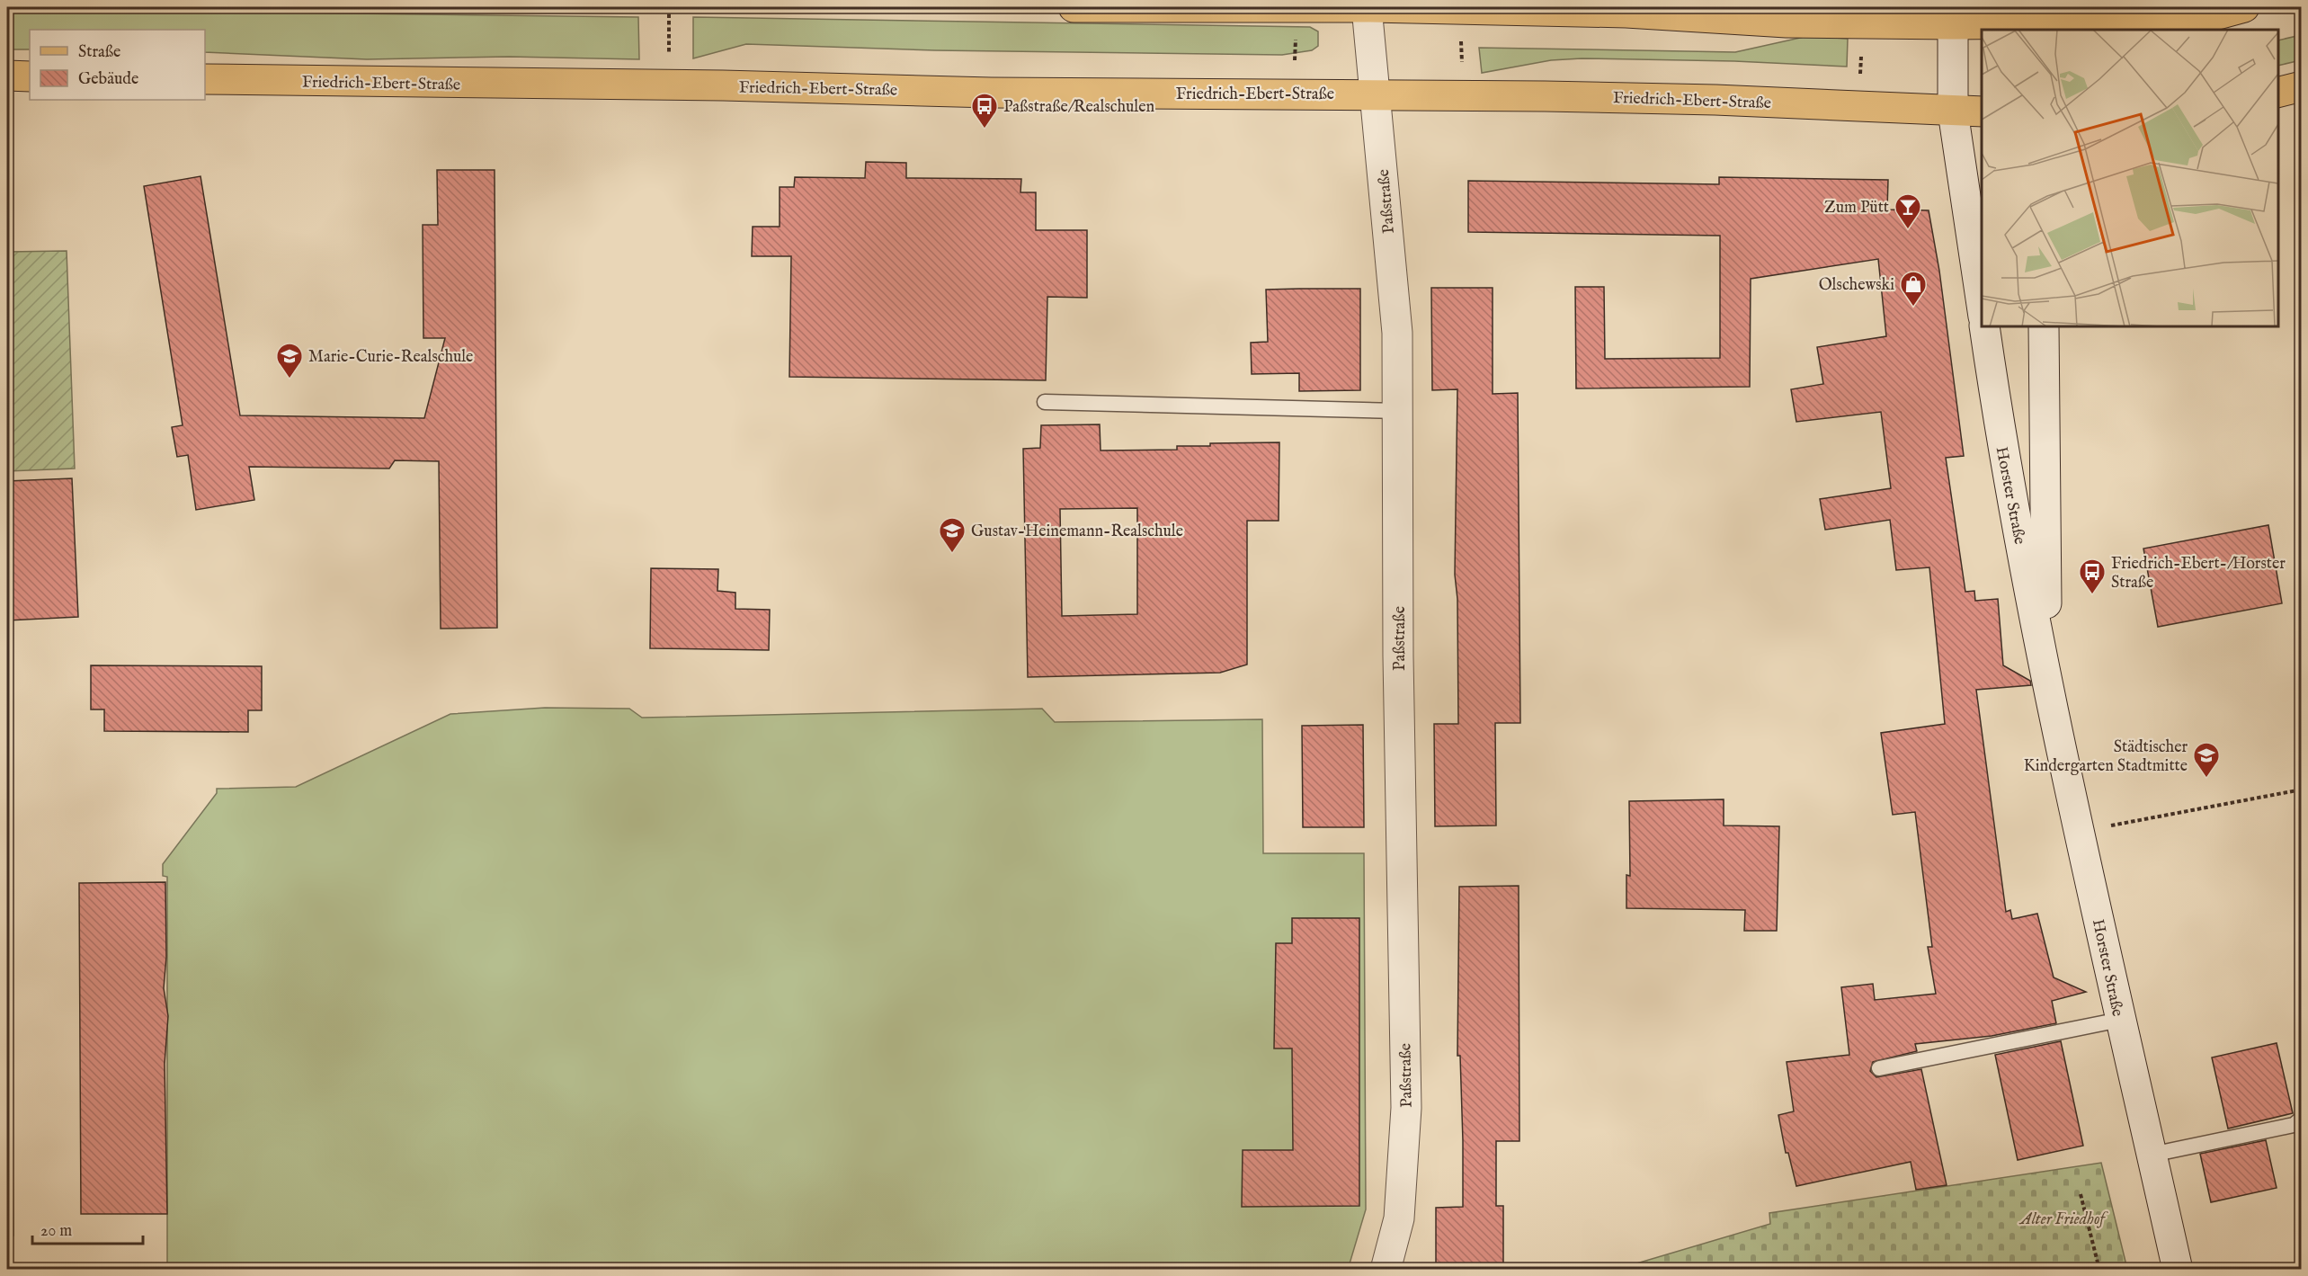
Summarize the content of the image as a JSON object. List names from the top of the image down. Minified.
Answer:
{"streets":{"main road":["Friedrich-Ebert-Straße","Paßstraße","Horster Straße"]},"crossings":[["Friedrich-Ebert-Straße","Paßstraße"]],"parks":["Alter Friedhof"],"places":{"bus stop":["Paßstraße/Realschulen","Friedrich-Ebert-/Horster Straße"],"bar":["Zum Pütt"],"shop":["Olschewski"],"school or university":["Marie-Curie-Realschule","Gustav-Heinemann-Realschule","Städtischer Kindergarten Stadtmitte"]},"legend":["Straße","Gebäude"],"scale_bar":"20 m"}
